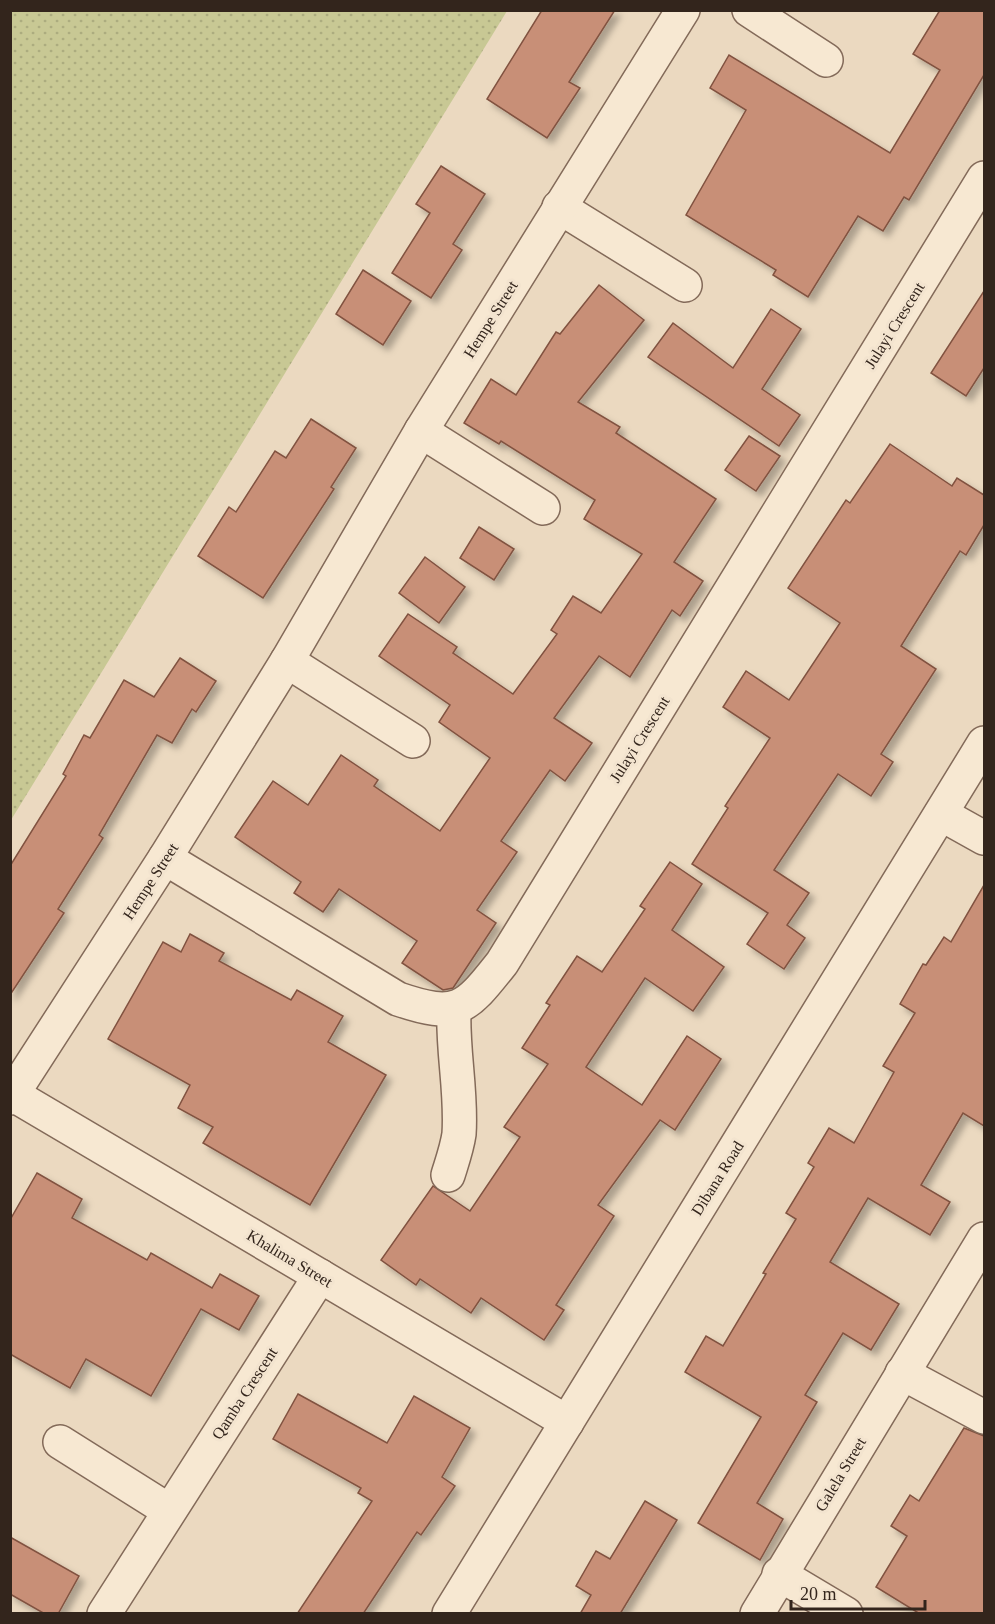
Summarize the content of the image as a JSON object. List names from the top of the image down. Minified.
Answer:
{"streets":{"street":["Hempe Street","Julayi Crescent","Dibana Road","Khalima Street","Qamba Crescent","Galela Street"]},"crossings":[["Hempe Street","Khalima Street"],["Dibana Road","Khalima Street"],["Khalima Street","Qamba Crescent"]],"scale_bar":"20 m"}
